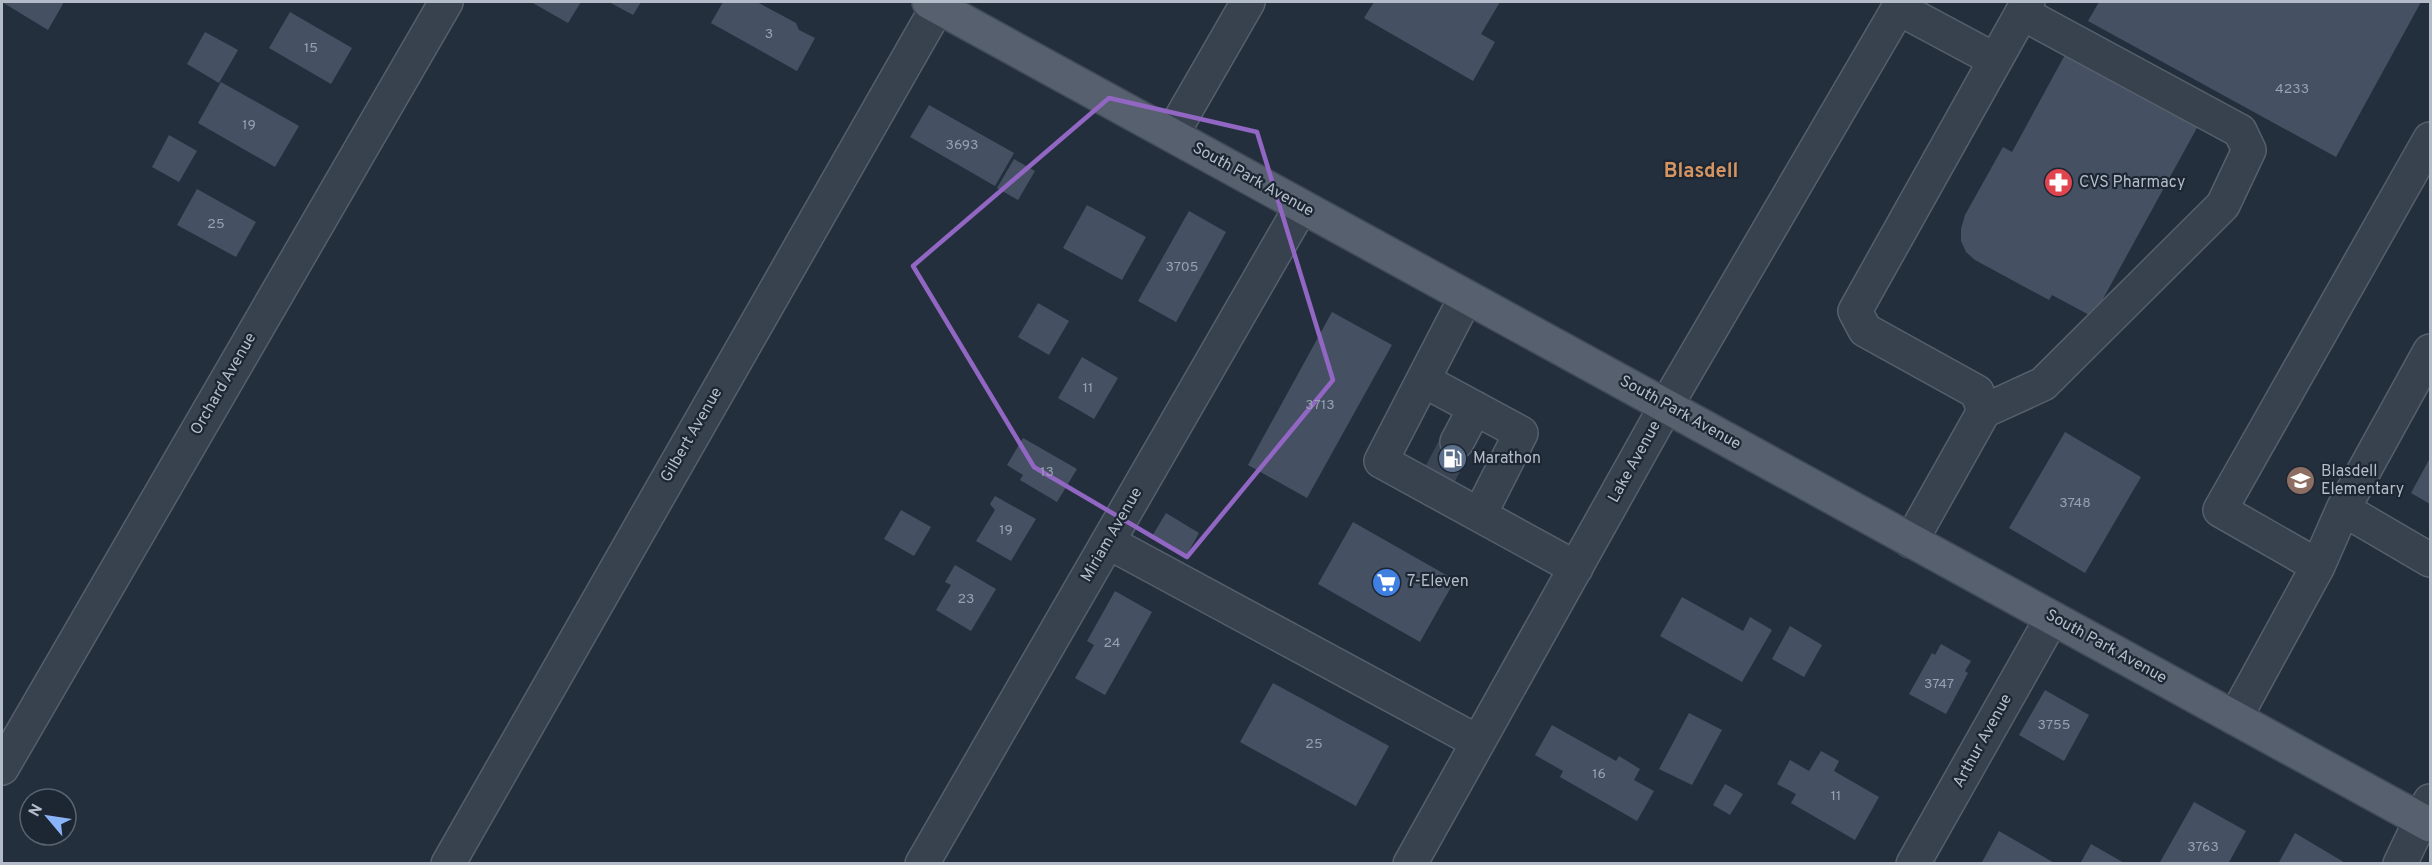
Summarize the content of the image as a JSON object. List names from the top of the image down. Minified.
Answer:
{"streets":{"main road":["South Park Avenue"],"street":["Orchard Avenue","Gilbert Avenue","Lake Avenue","Miriam Avenue","Arthur Avenue"]},"crossings":[["South Park Avenue","Gilbert Avenue"],["South Park Avenue","Lake Avenue"],["South Park Avenue","Miriam Avenue"],["South Park Avenue","Arthur Avenue"]],"districts":["Blasdell"],"places":{"pharmacy":["CVS Pharmacy"],"fuel station":["Marathon"],"school or university":["Blasdell Elementary"],"supermarket":["7-Eleven"]},"house_numbers":["3","15","4233","19","3693","25","3705","11","3713","13","3748","19","23","24","3747","3755","25","16","11","3763"],"north":"top left"}
